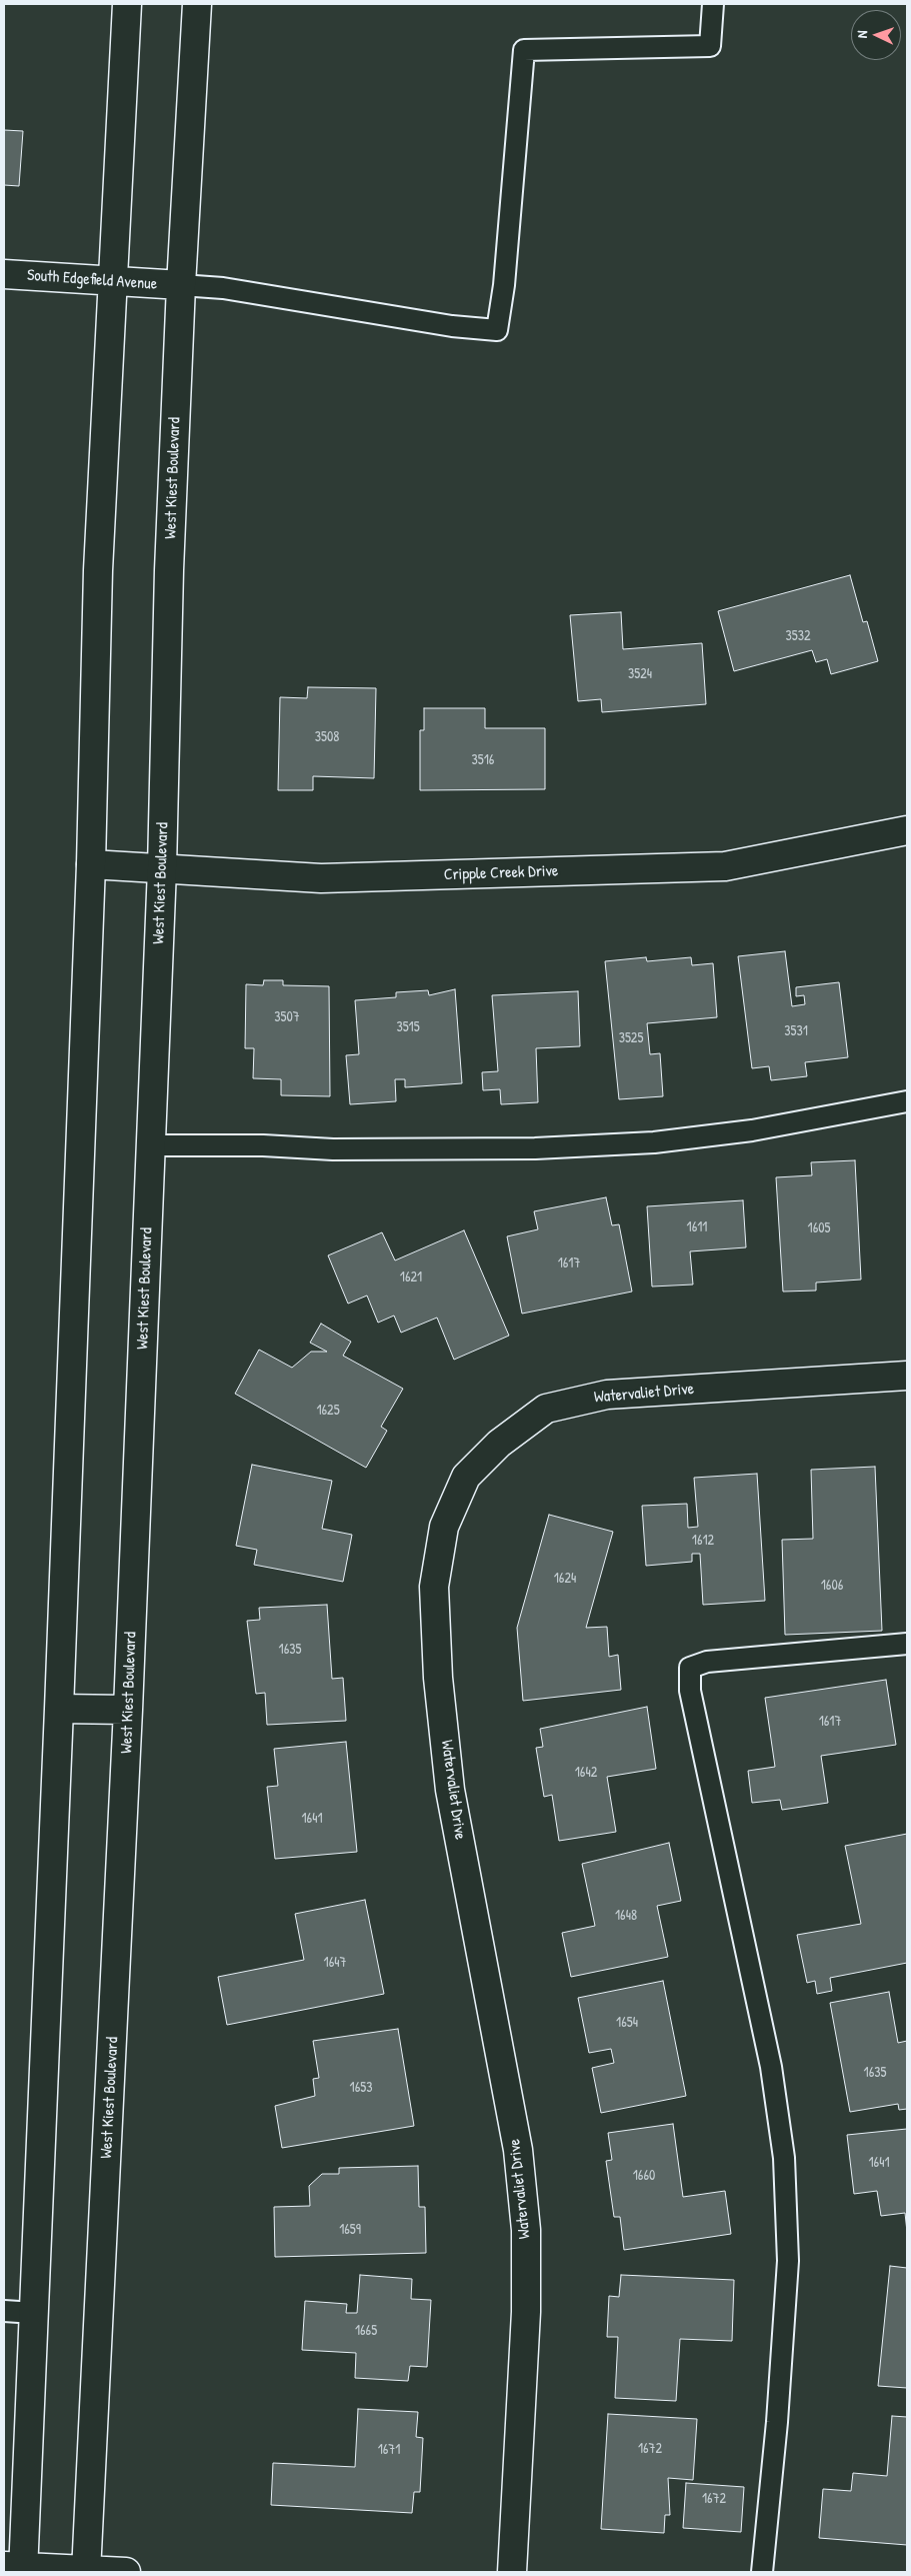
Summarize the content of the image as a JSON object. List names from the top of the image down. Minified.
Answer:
{"streets":{"main road":["South Edgefield Avenue","West Kiest Boulevard","Cripple Creek Drive","Watervaliet Drive"]},"crossings":[["South Edgefield Avenue","West Kiest Boulevard"],["West Kiest Boulevard","Cripple Creek Drive"]],"house_numbers":["3532","3524","3508","3516","3507","3515","3531","3525","1611","1605","1617","1621","1625","1612","1624","1606","1635","1617","1642","1641","1648","1647","1654","1635","1653","1641","1660","1659","1665","1672","1671","1672"],"north":"left"}
